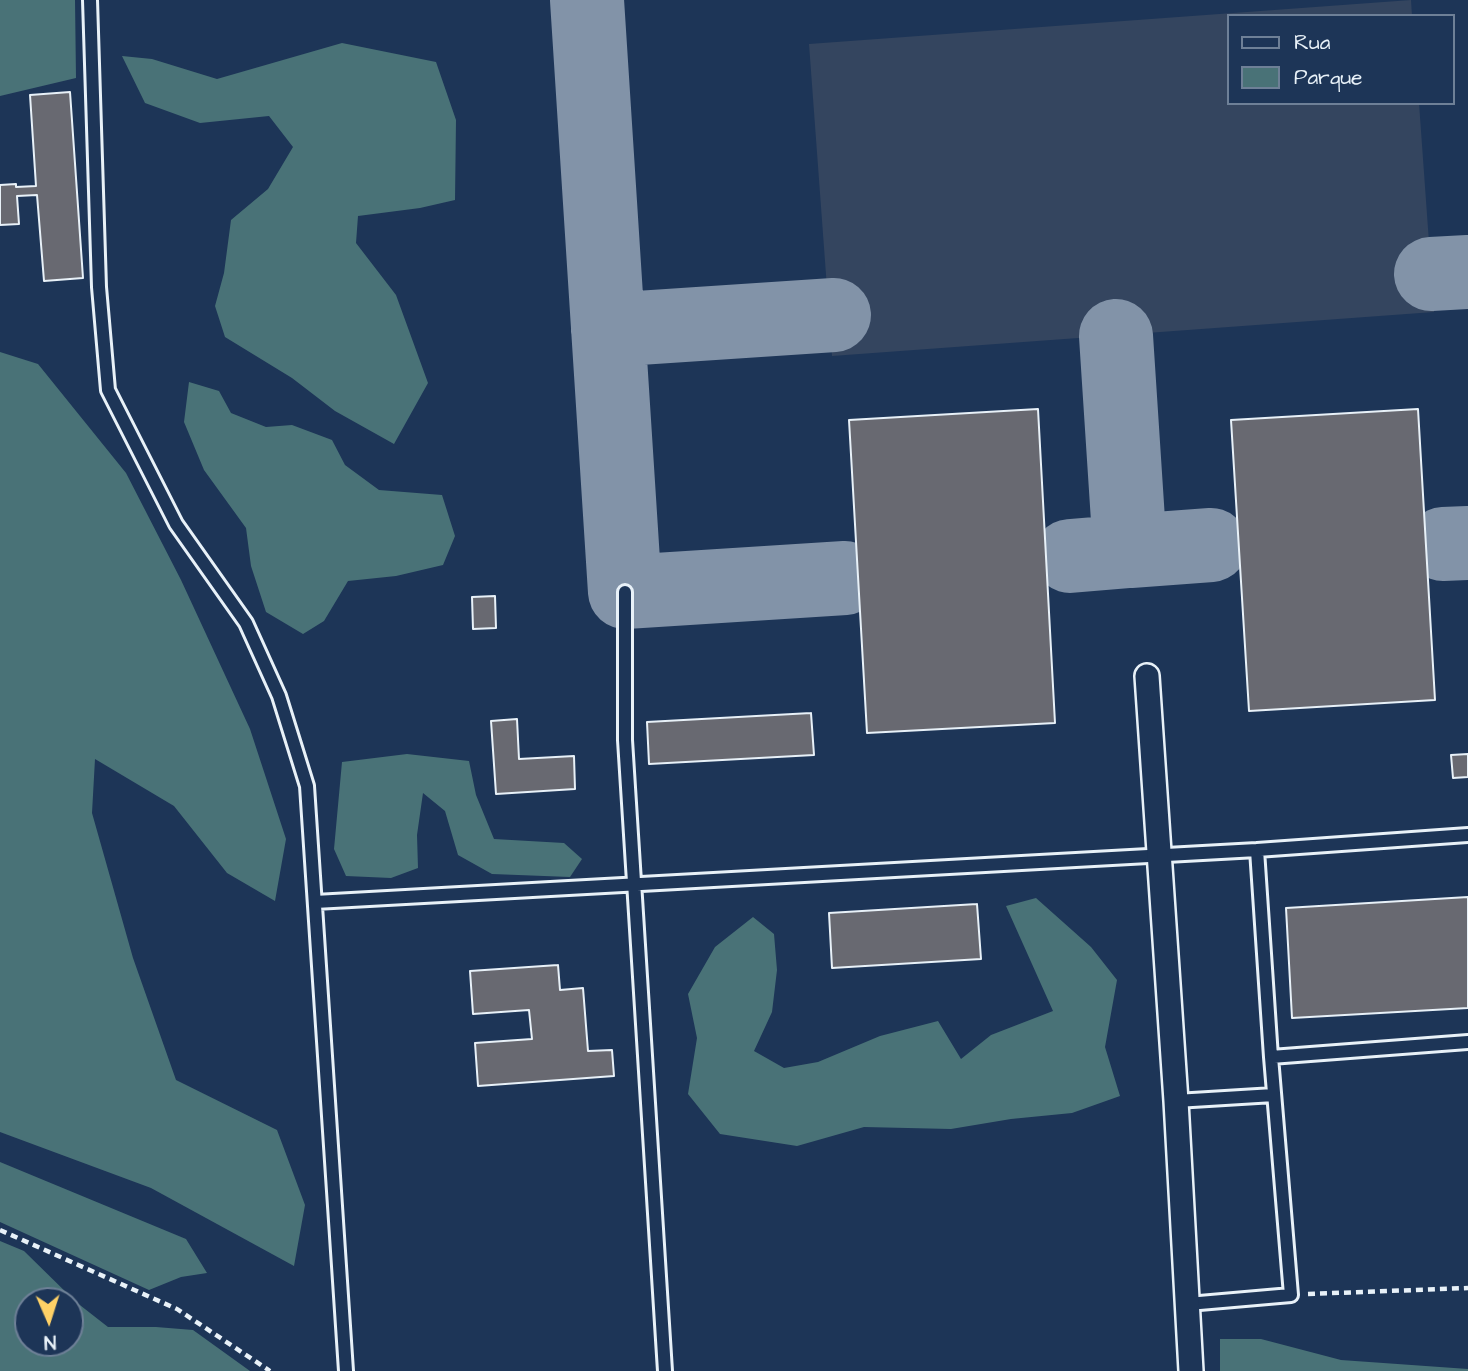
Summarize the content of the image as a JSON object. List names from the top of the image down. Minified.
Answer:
{"legend":["Rua","Parque"],"north":"bottom"}
